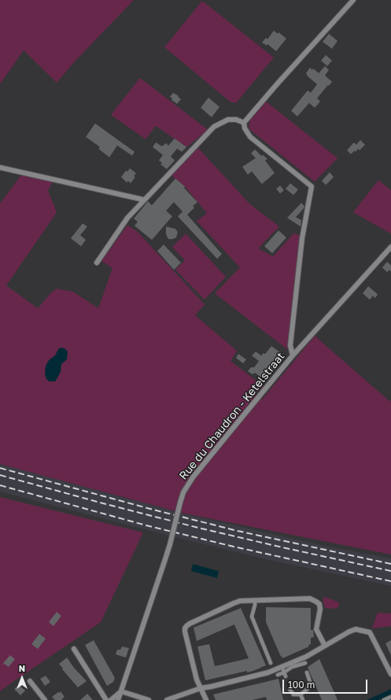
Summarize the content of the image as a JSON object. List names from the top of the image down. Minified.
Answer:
{"streets":{"street":["Rue du Chaudron - Ketelstraat"]},"scale_bar":"100 m","north":"top"}
